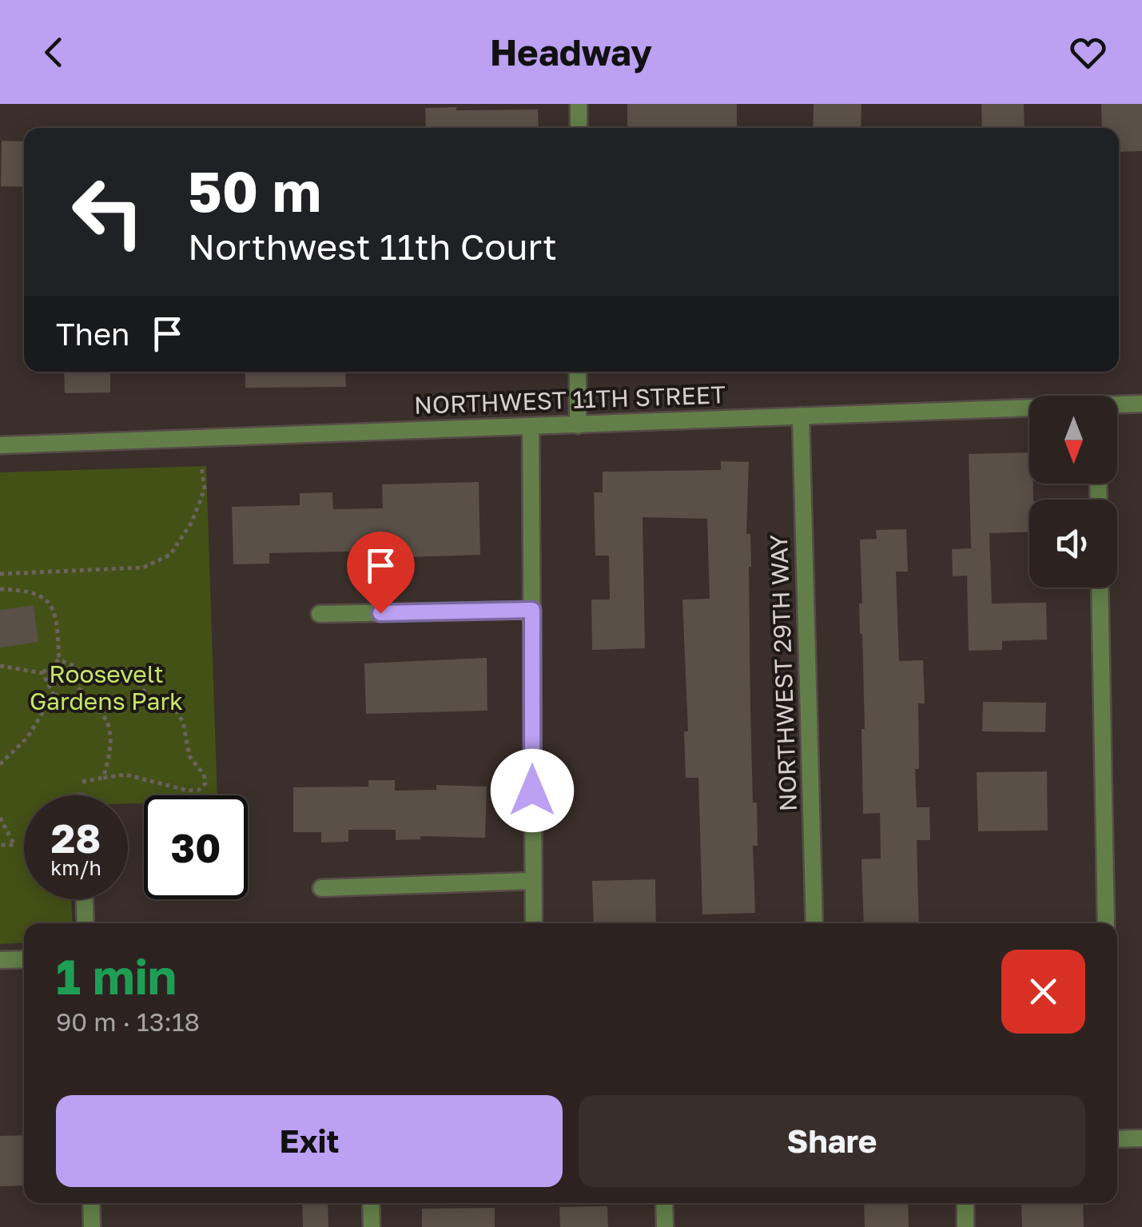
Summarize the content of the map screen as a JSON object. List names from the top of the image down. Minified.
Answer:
{"streets":{"street":["NORTHWEST 11TH STREET","NORTHWEST 29TH WAY"]},"crossings":[["NORTHWEST 11TH STREET","NORTHWEST 29TH WAY"]],"parks":["Roosevelt Gardens Park"],"north":"bottom","page":{"header":"Headway","turn":["50 m","Northwest 11th Court"],"then":"Then","speed":"28 km/h","limit":"30","heading":["1 min","90 m · 13:18"],"buttons":["Exit","Share"]}}
